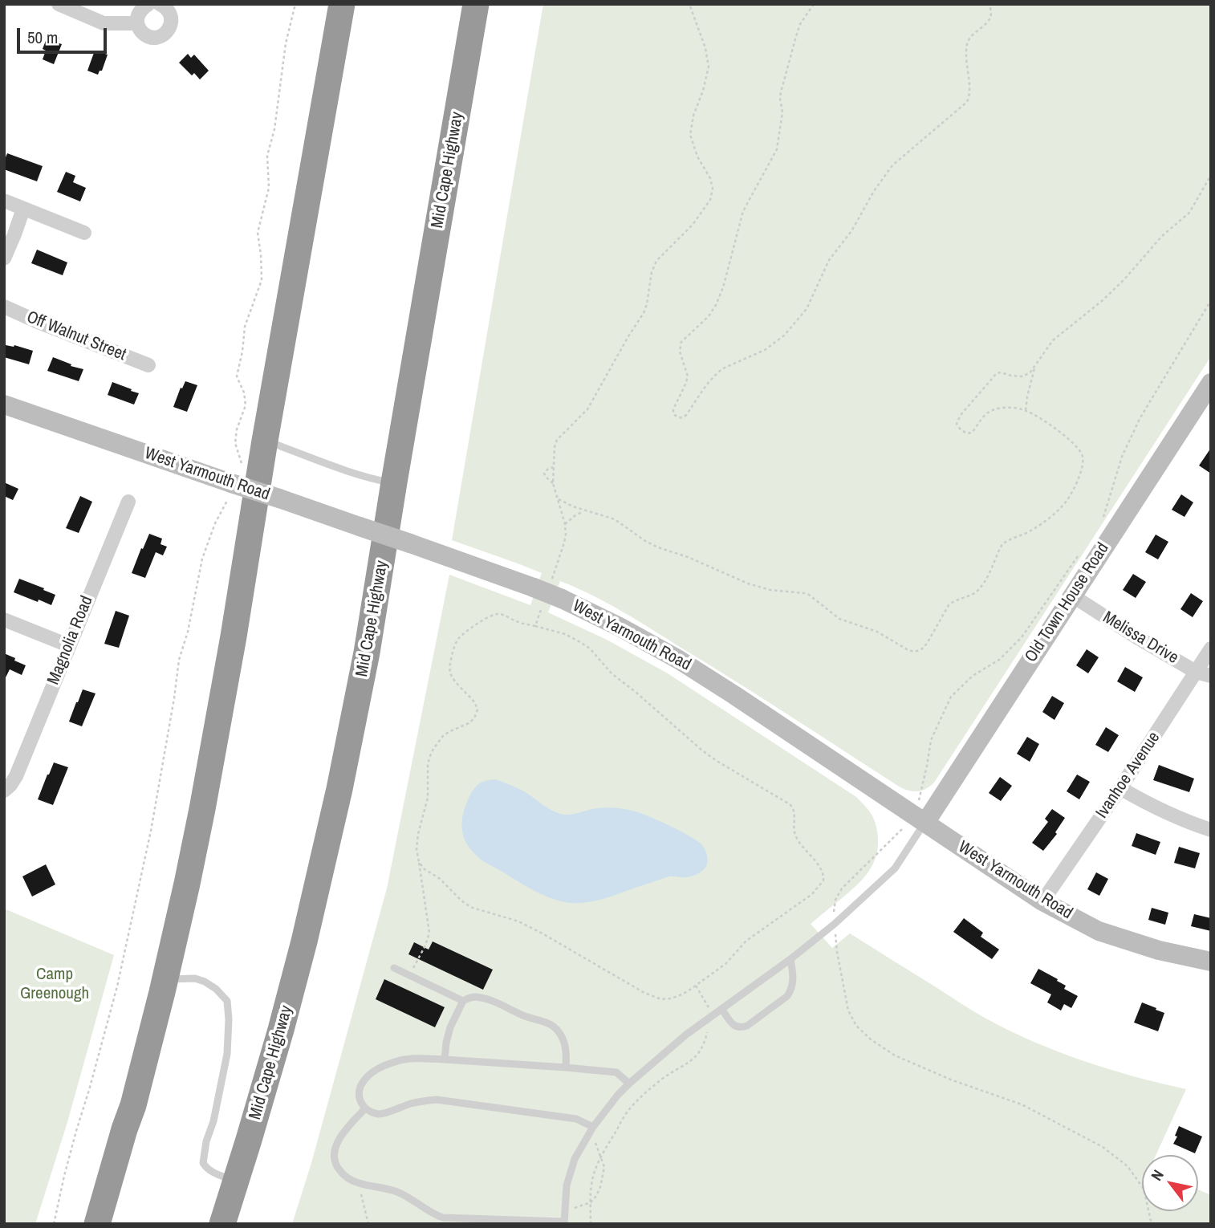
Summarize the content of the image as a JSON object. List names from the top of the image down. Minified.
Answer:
{"streets":{"highway":["Mid Cape Highway"],"main road":["West Yarmouth Road","Old Town House Road"],"street":["Off Walnut Street","Melissa Drive","Magnolia Road","Ivanhoe Avenue"]},"crossings":[["West Yarmouth Road","Old Town House Road"],["West Yarmouth Road","Ivanhoe Avenue"],["Old Town House Road","Melissa Drive"],["Melissa Drive","Ivanhoe Avenue"]],"parks":["Camp Greenough"],"scale_bar":"50 m","north":"top left"}
